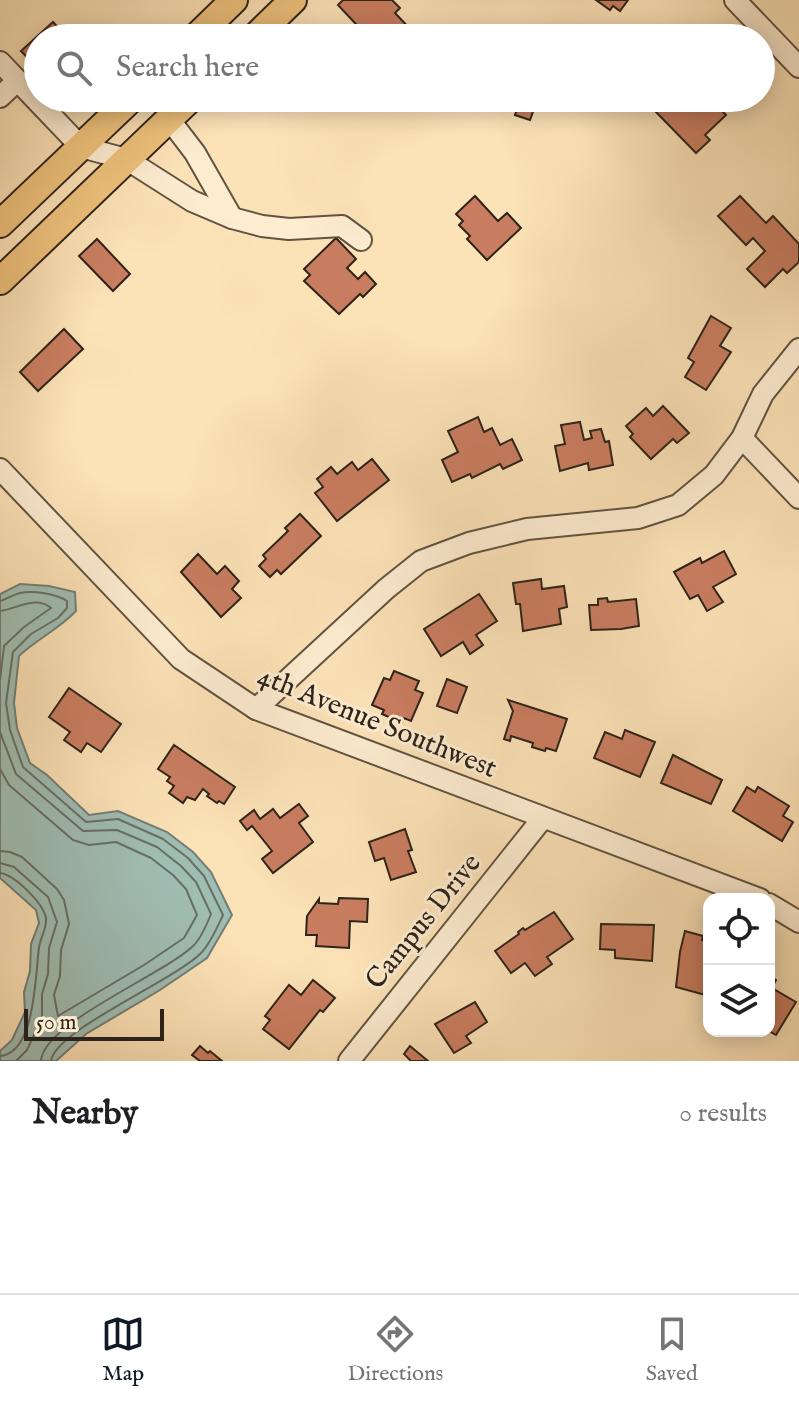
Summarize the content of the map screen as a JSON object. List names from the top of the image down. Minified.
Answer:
{"streets":{"street":["4th Avenue Southwest","Campus Drive"]},"crossings":[["4th Avenue Southwest","Campus Drive"]],"scale_bar":"50 m","page":{"search":"Search here","scale":"50 m","heading":["Nearby","0 results"],"nav":["Map","Directions","Saved"]}}
